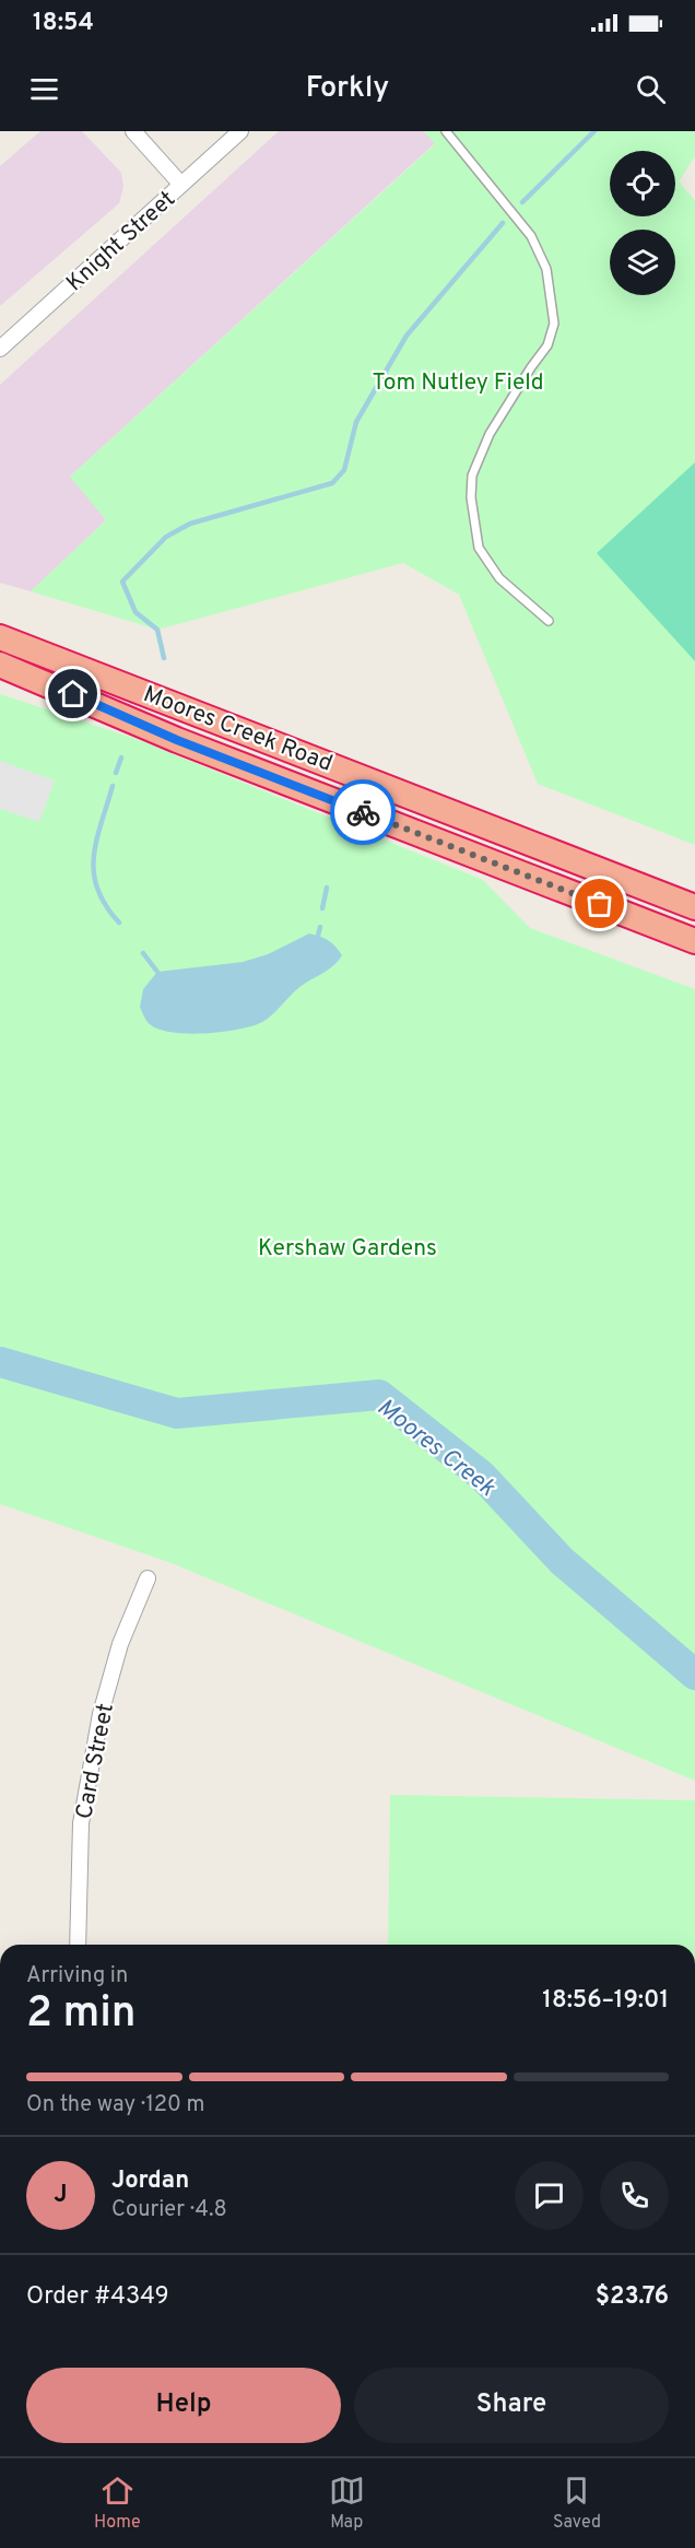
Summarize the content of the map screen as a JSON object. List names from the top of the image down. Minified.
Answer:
{"streets":{"highway":["Moores Creek Road"],"street":["Knight Street","Card Street"]},"water":["Moores Creek"],"parks":["Tom Nutley Field","Kershaw Gardens"],"page":{"status":"18:54","header":"Forkly","heading":["2 min","Arriving in","18:56–19:01"],"panel":["Jordan","Courier · 4.8","Order #4349","$23.76"],"bar":"On the way · 120 m","round":"J","buttons":["Help","Share"],"tabs":["Home","Map","Saved"]}}
